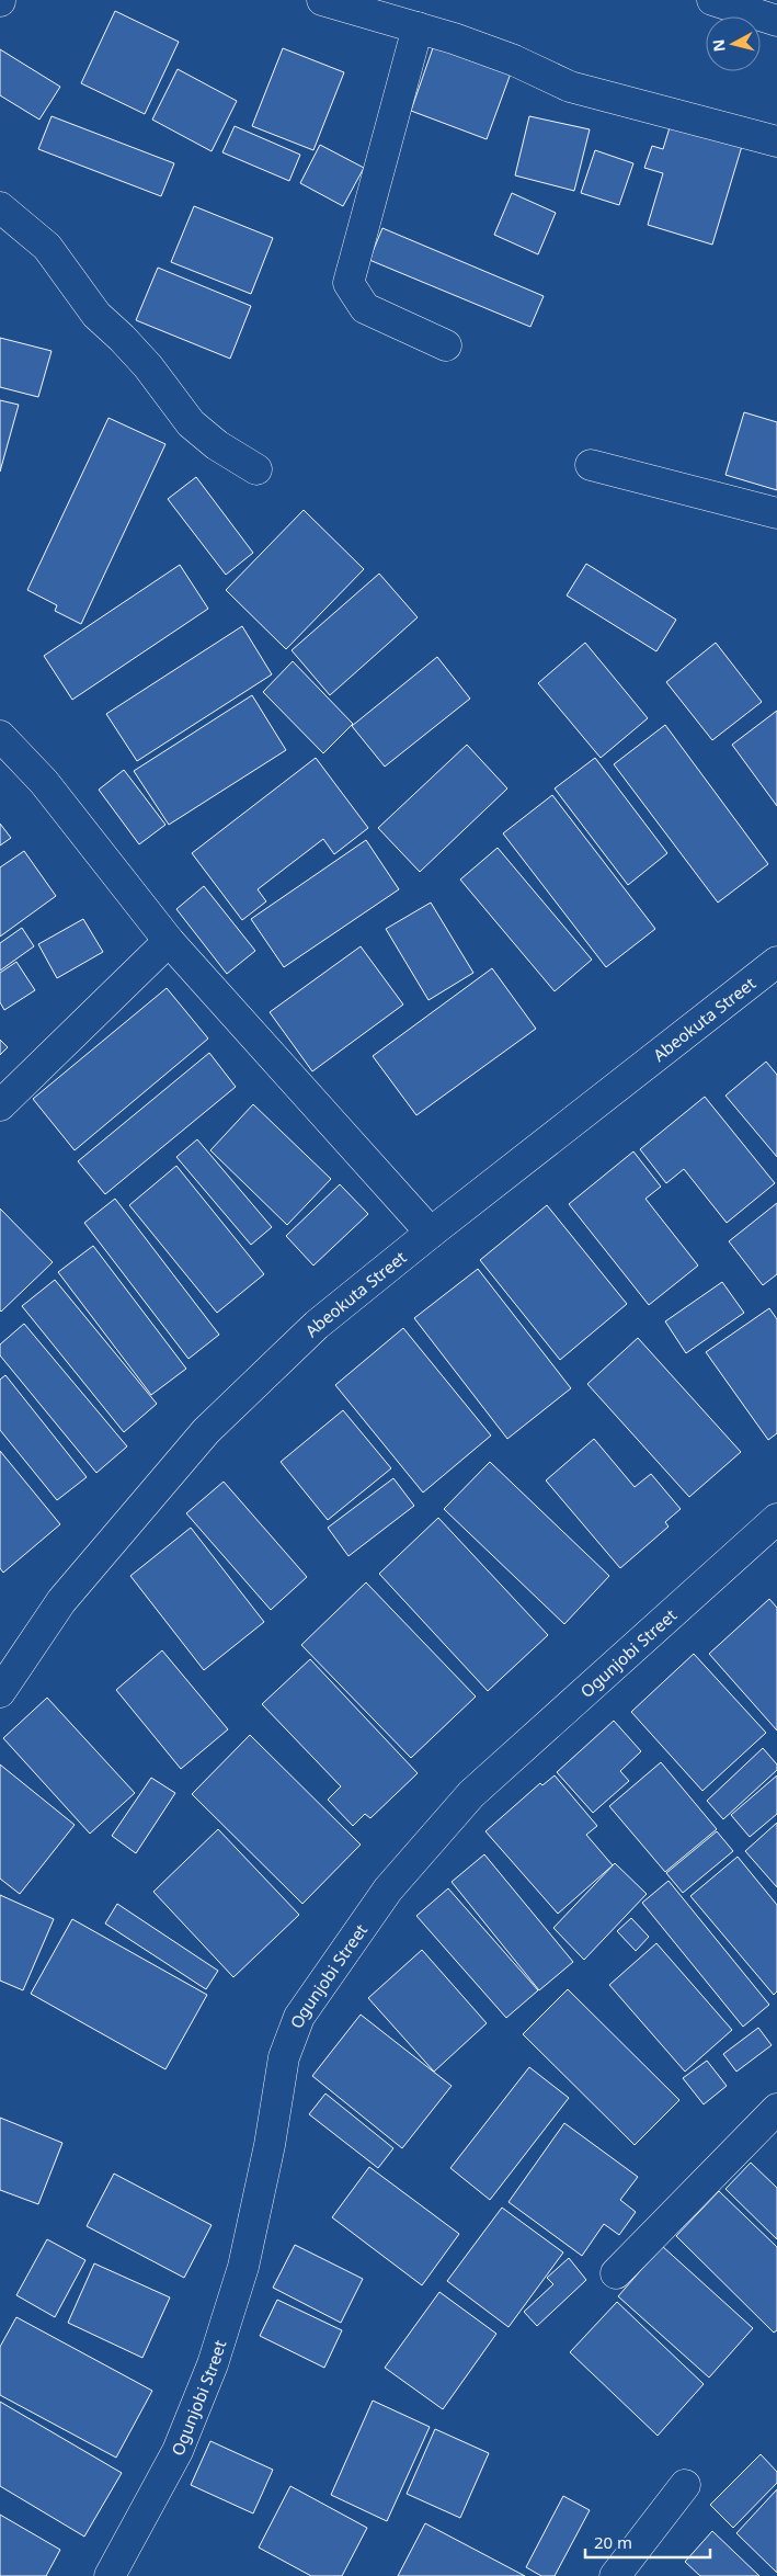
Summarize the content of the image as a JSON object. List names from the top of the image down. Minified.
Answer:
{"streets":{"main road":["Abeokuta Street","Ogunjobi Street"]},"scale_bar":"20 m","north":"left"}
